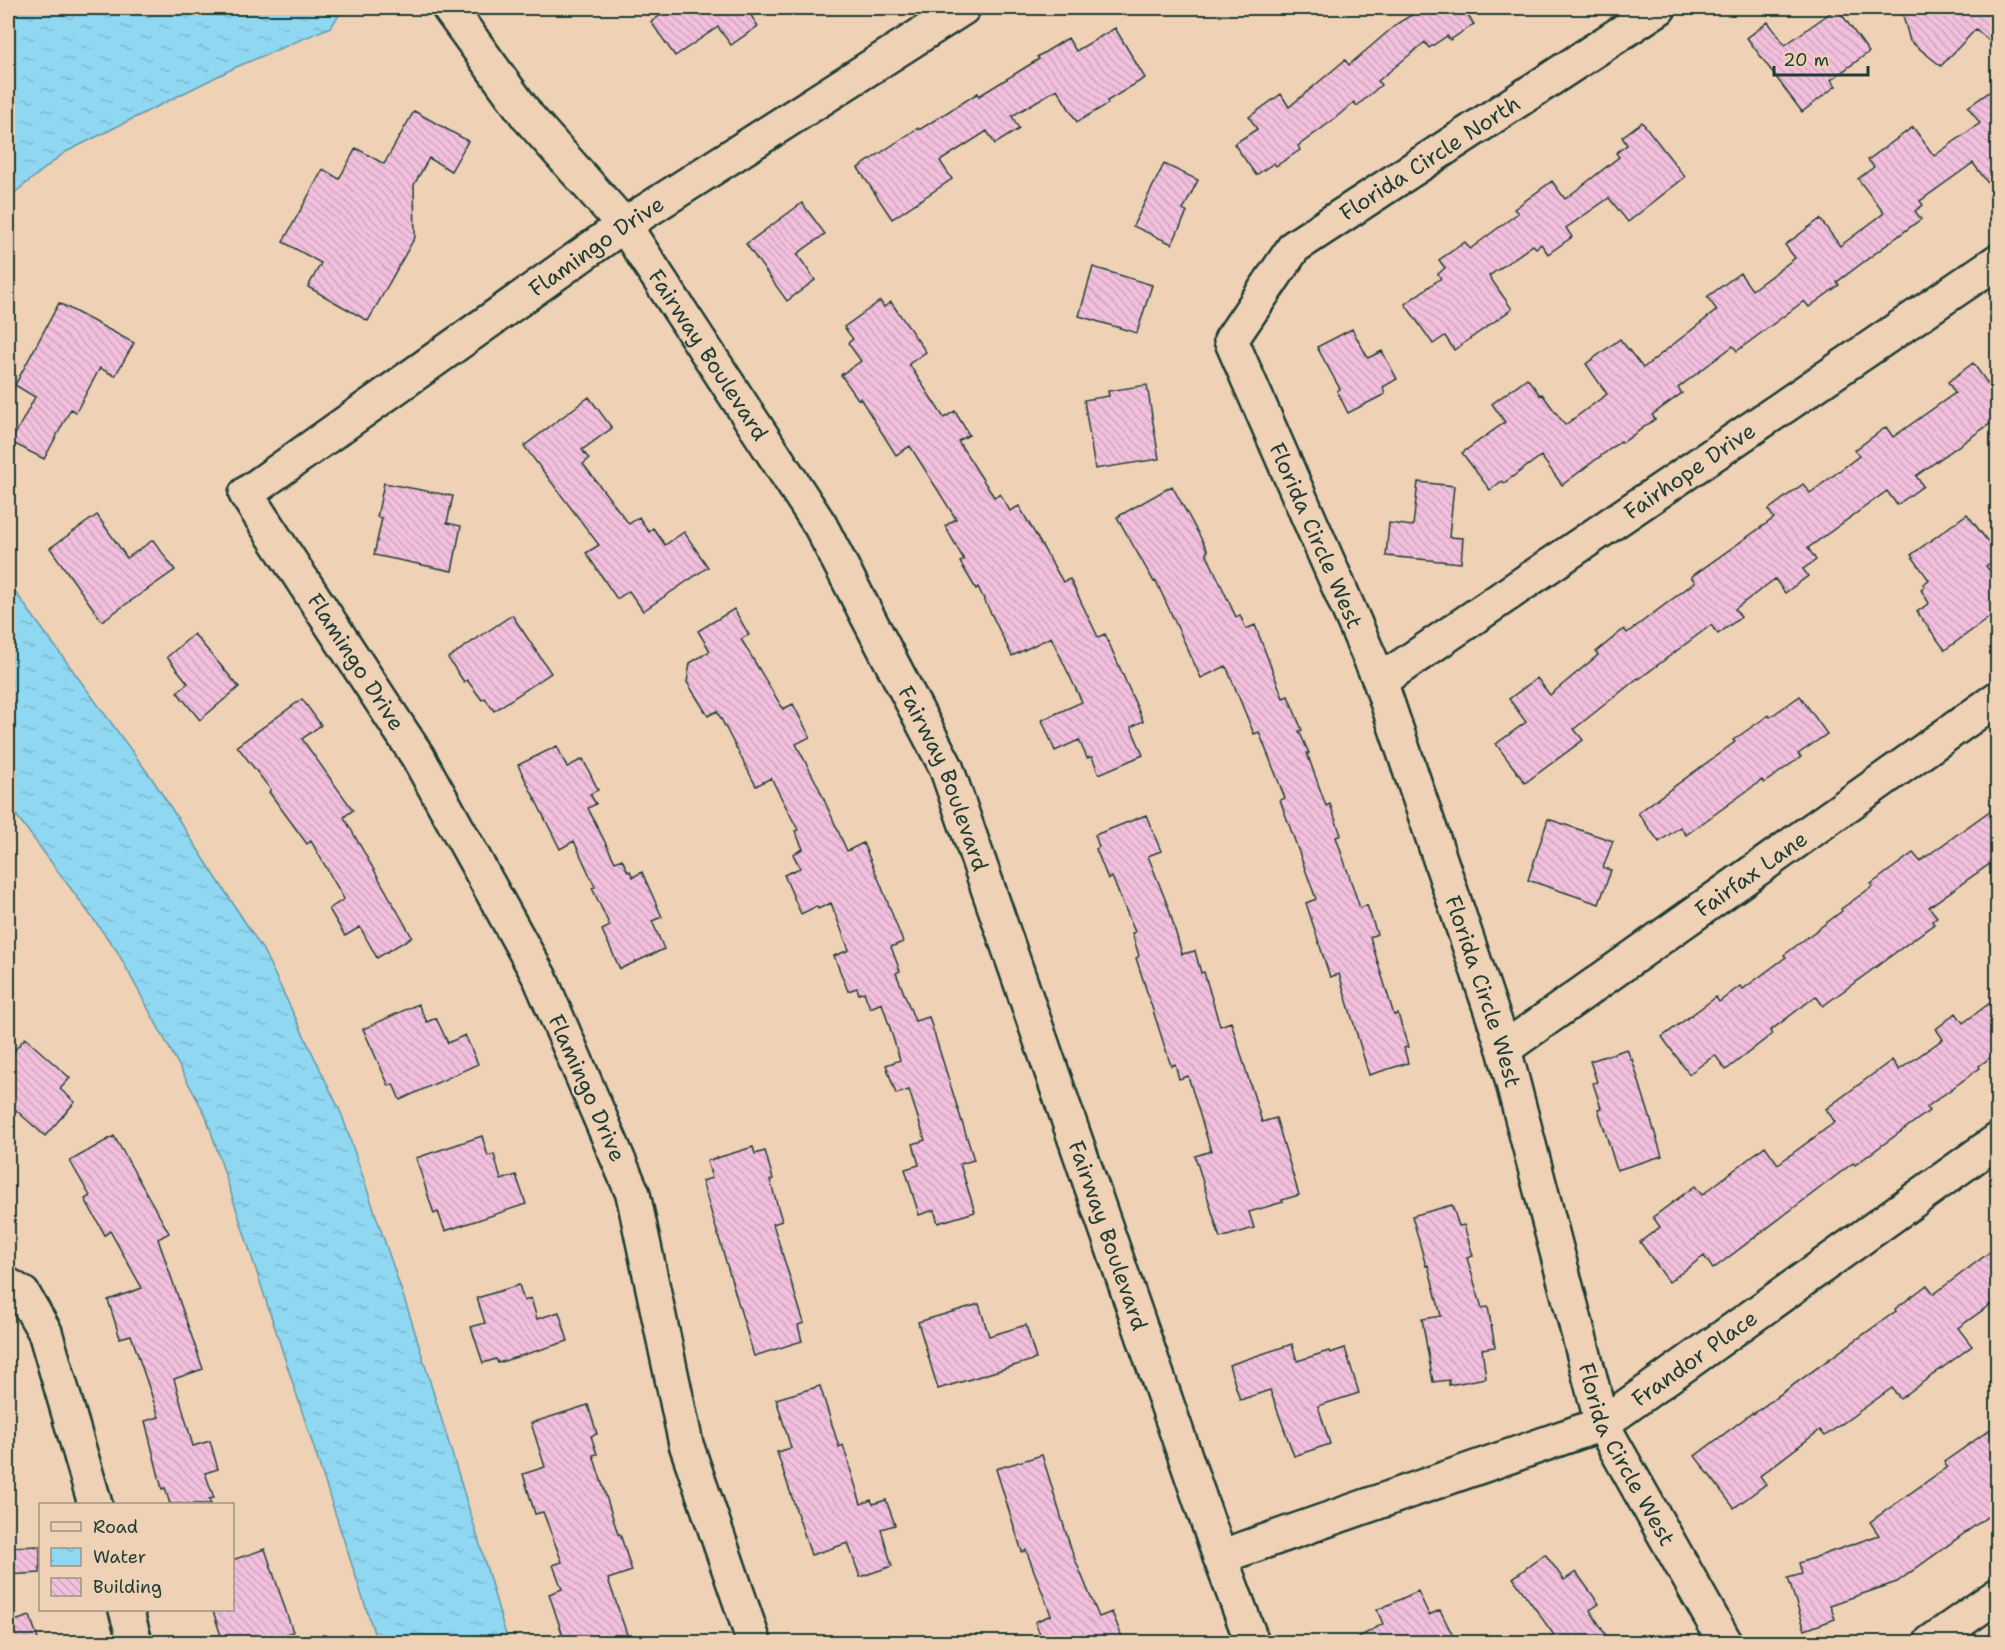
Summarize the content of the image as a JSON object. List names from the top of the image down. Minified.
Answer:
{"streets":{"street":["Florida Circle North","Flamingo Drive","Fairway Boulevard","Fairhope Drive","Florida Circle West","Fairfax Lane","Frandor Place"]},"crossings":[["Florida Circle North","Florida Circle West"],["Flamingo Drive","Fairway Boulevard"],["Fairway Boulevard","Frandor Place"],["Fairhope Drive","Florida Circle West"],["Florida Circle West","Fairfax Lane"],["Florida Circle West","Frandor Place"]],"legend":["Road","Water","Building"],"scale_bar":"20 m"}
